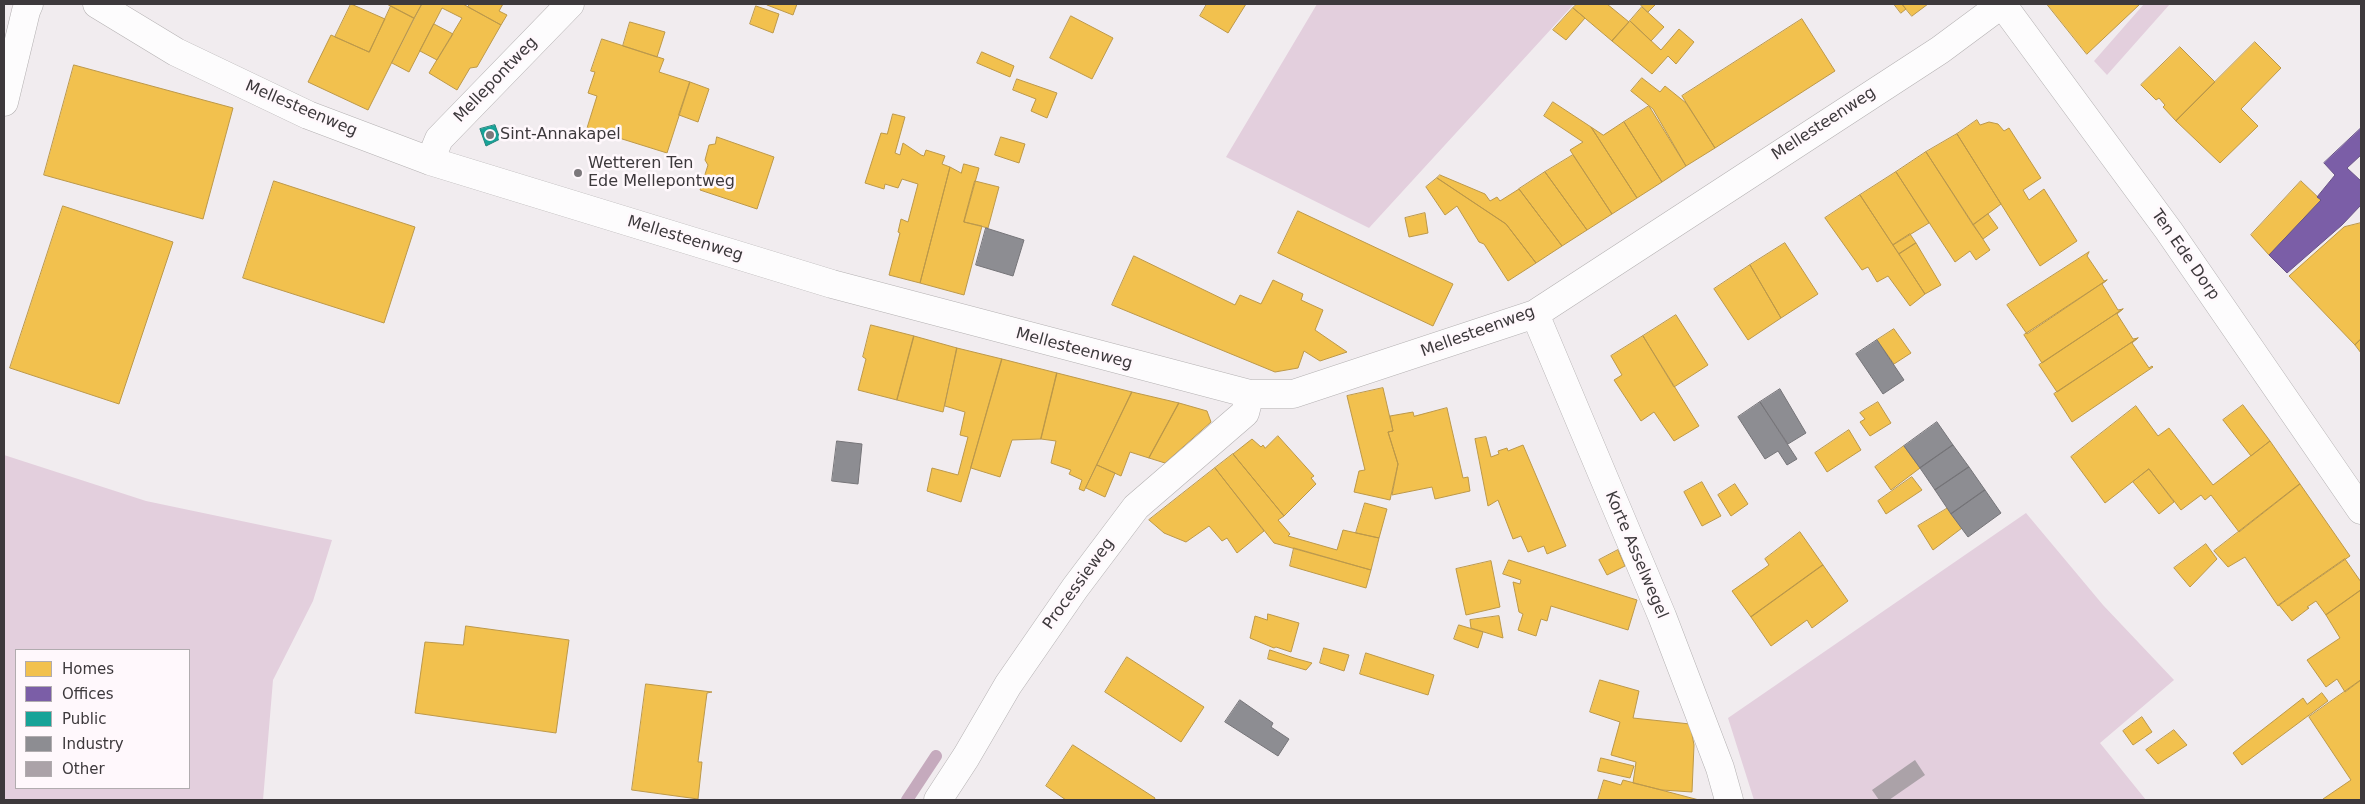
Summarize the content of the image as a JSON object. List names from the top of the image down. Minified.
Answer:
{"streets":{"street":["Mellepontweg","Mellesteenweg","Ten Ede Dorp","Korte Asselwegel","Processieweg"]},"crossings":[["Mellepontweg","Mellesteenweg"],["Mellesteenweg","Ten Ede Dorp"],["Mellesteenweg","Korte Asselwegel"],["Mellesteenweg","Processieweg"]],"places":["Sint-Annakapel","Wetteren Ten Ede Mellepontweg"],"legend":["Homes","Offices","Public","Industry","Other"]}
